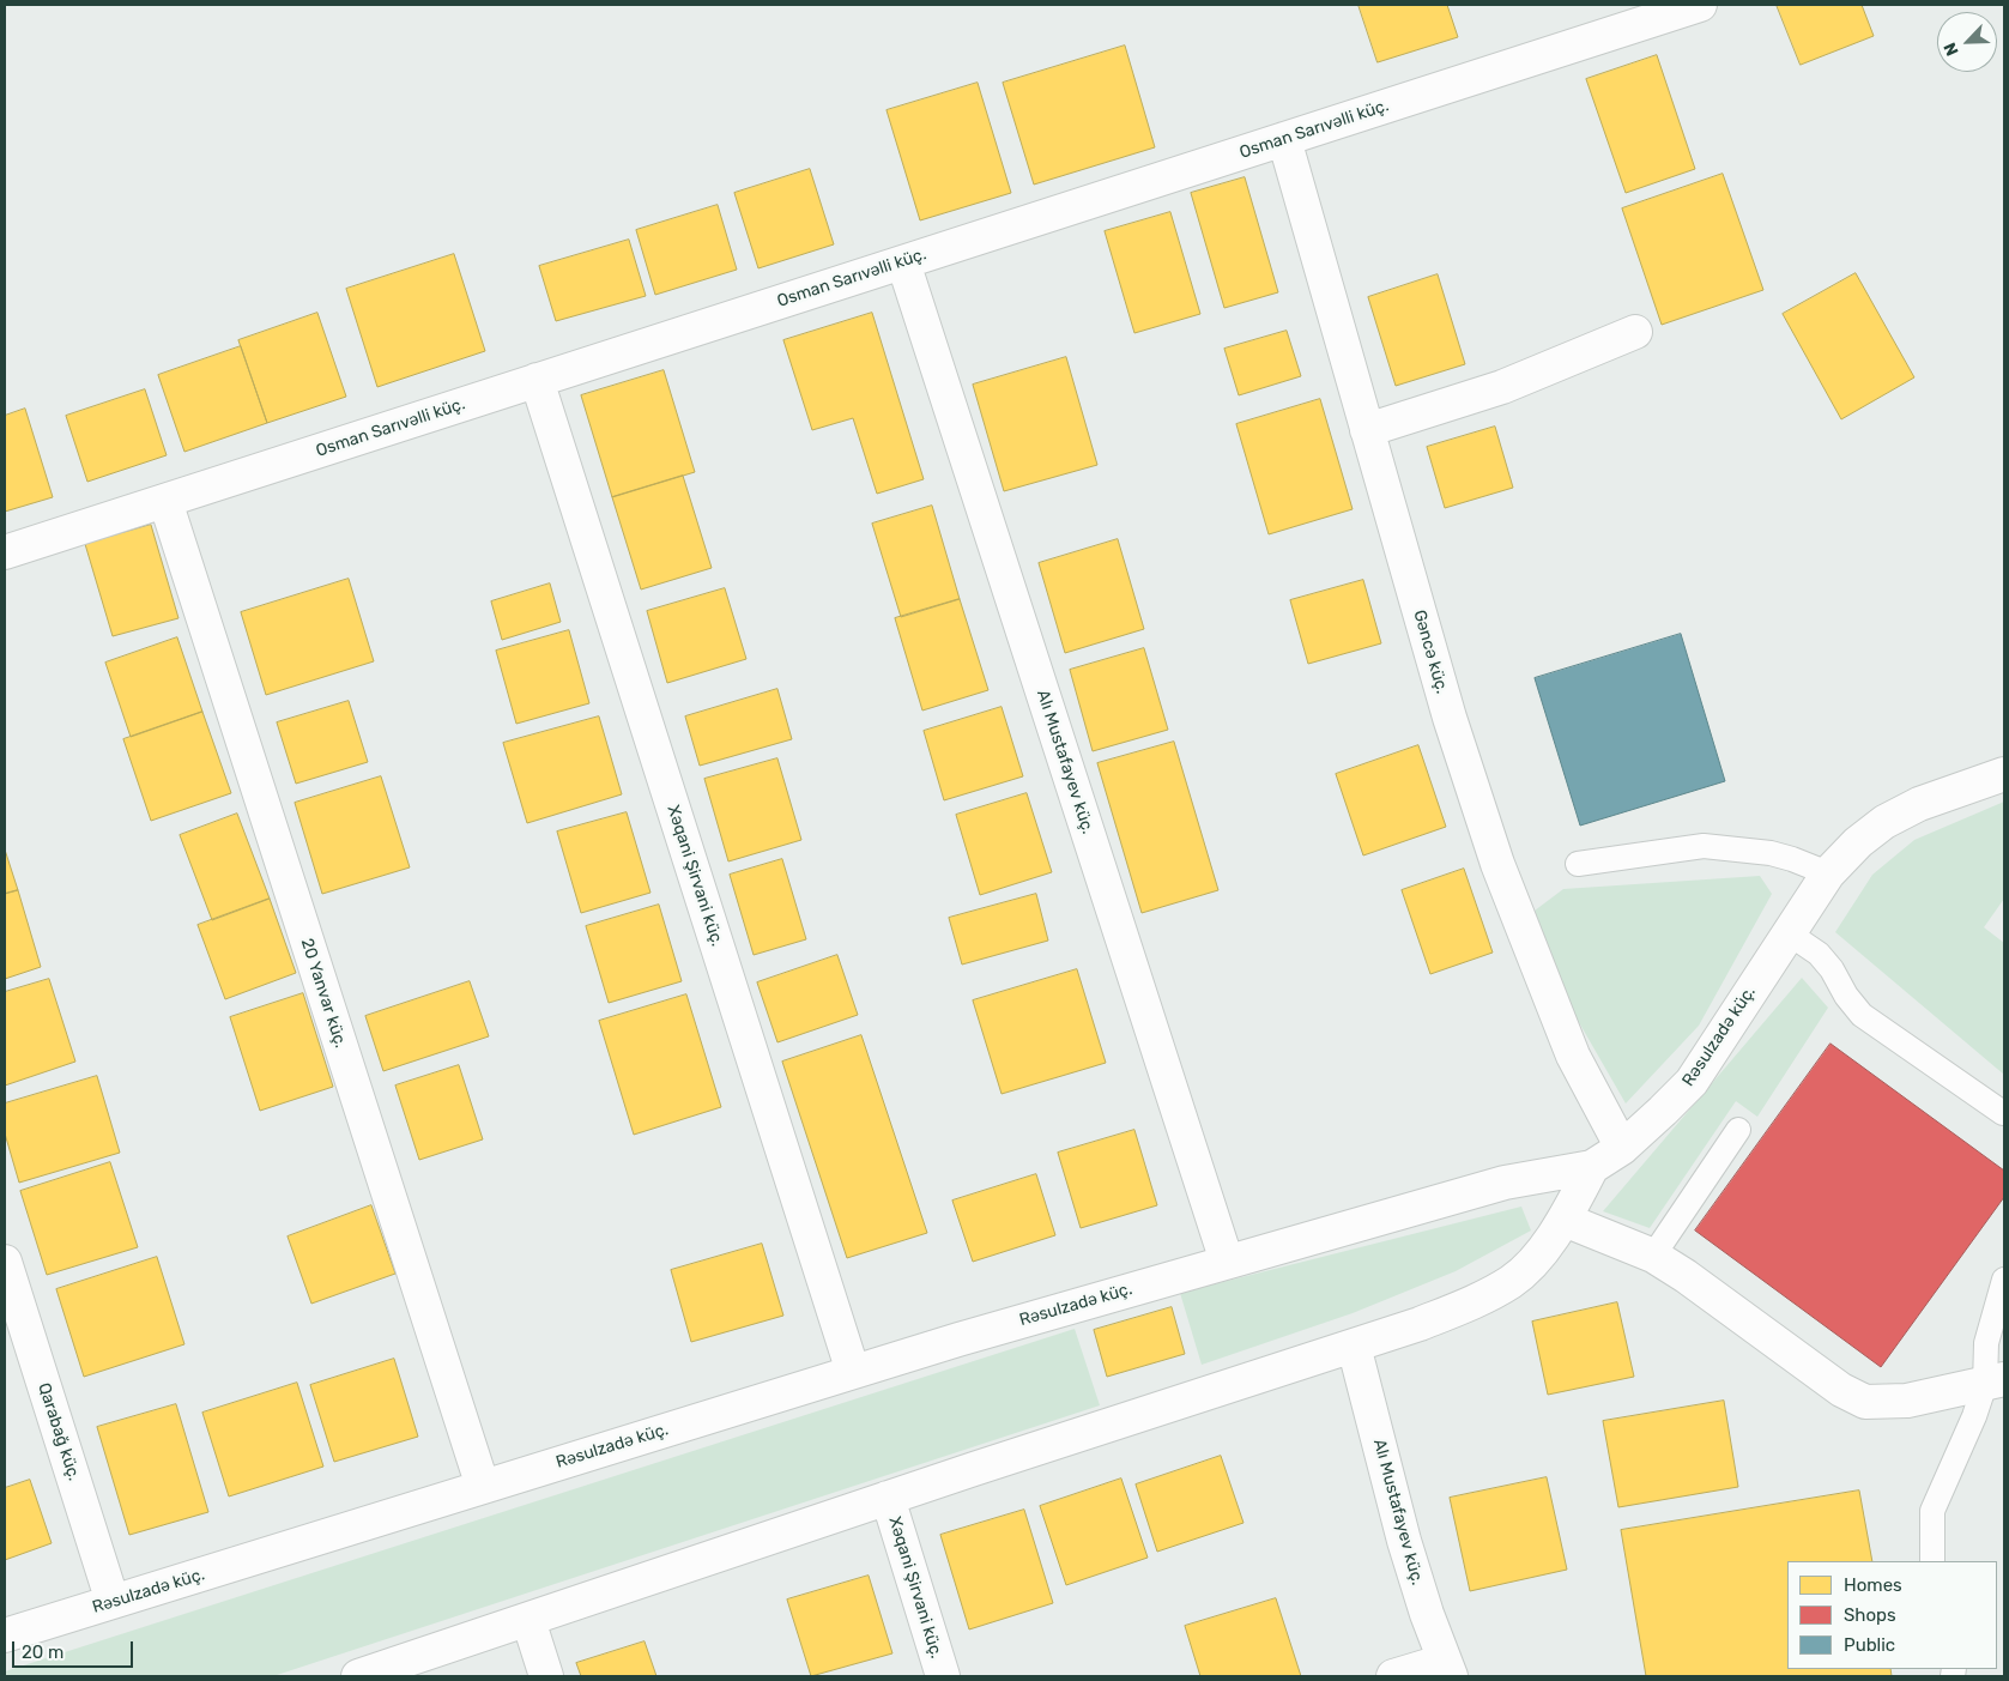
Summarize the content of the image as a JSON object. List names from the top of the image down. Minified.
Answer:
{"streets":{"street":["Osman Sarıvəlli küç.","Gəncə küç.","Alı Mustafayev küç.","Xəqani Şirvani küç.","20 Yanvar küç.","Rəsulzadə küç.","Qarabağ küç."]},"crossings":[["Osman Sarıvəlli küç.","Gəncə küç."],["Osman Sarıvəlli küç.","Alı Mustafayev küç."],["Osman Sarıvəlli küç.","Xəqani Şirvani küç."],["Osman Sarıvəlli küç.","20 Yanvar küç."],["Gəncə küç.","Rəsulzadə küç."],["Alı Mustafayev küç.","Rəsulzadə küç."],["Xəqani Şirvani küç.","Rəsulzadə küç."],["20 Yanvar küç.","Rəsulzadə küç."],["Rəsulzadə küç.","Qarabağ küç."]],"legend":["Homes","Shops","Public"],"scale_bar":"20 m","north":"bottom left"}
